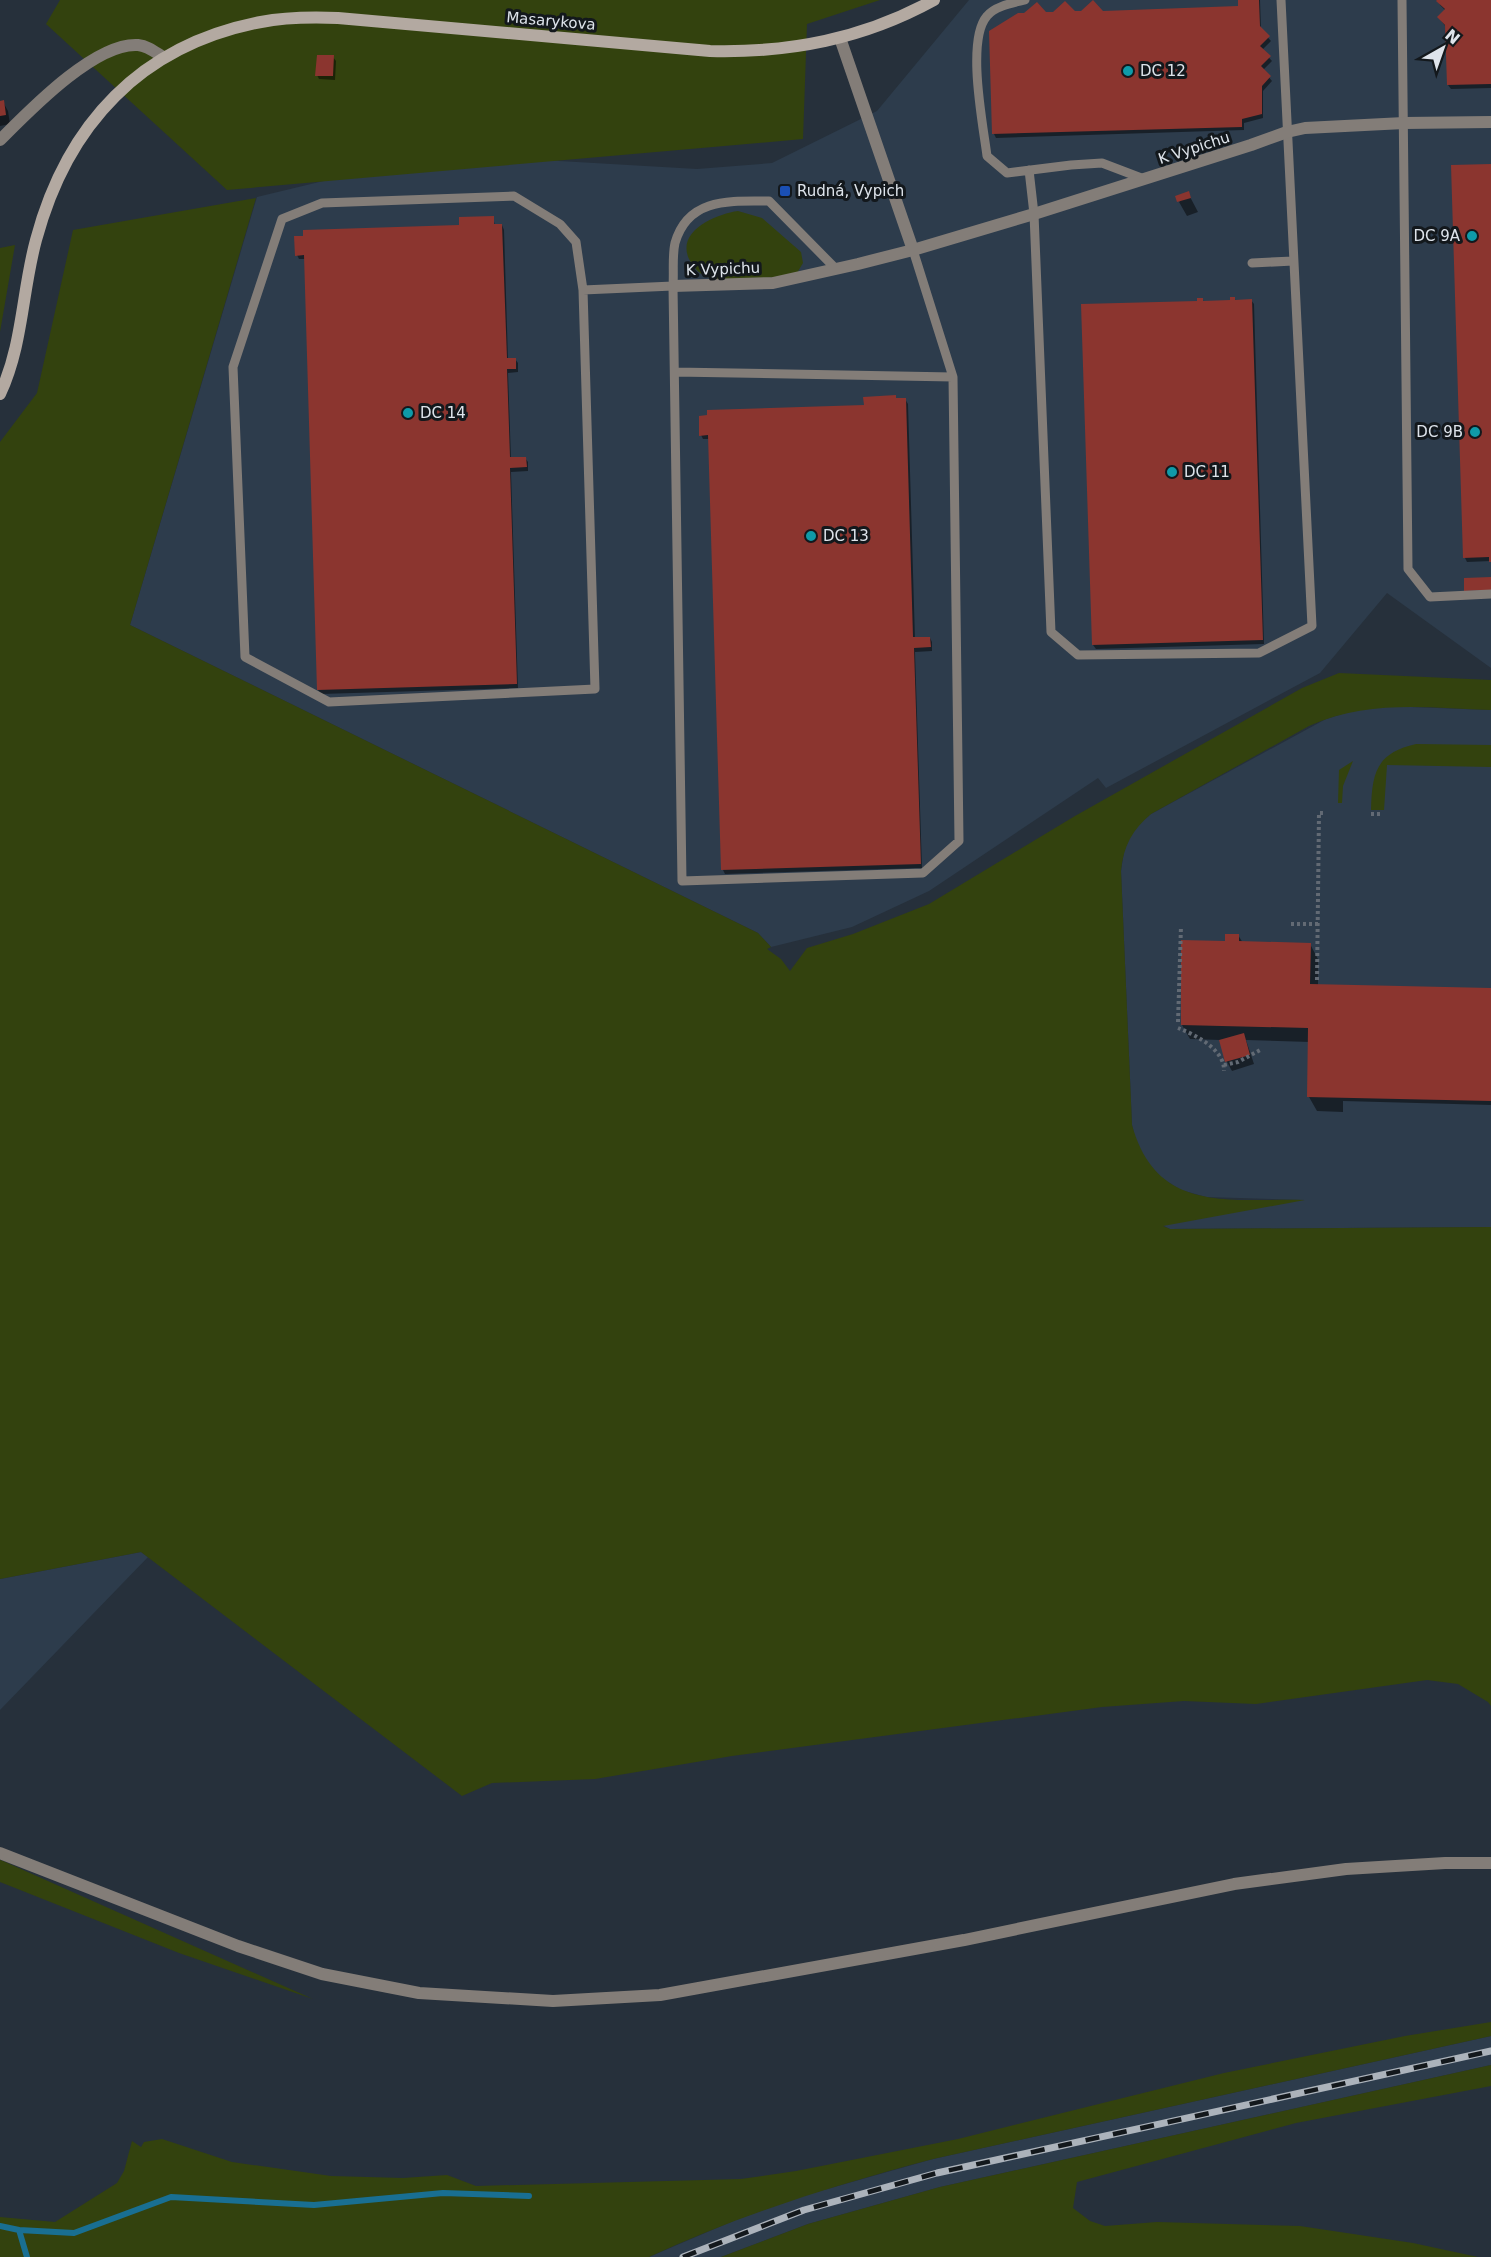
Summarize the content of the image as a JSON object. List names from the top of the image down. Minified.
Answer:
{"streets":{"main road":["Masarykova"],"street":["K Vypichu"]},"places":{"other":["DC 12","DC 9A","DC 14","DC 9B","DC 11","DC 13"],"transit":["Rudná, Vypich"]},"north":"top right"}
